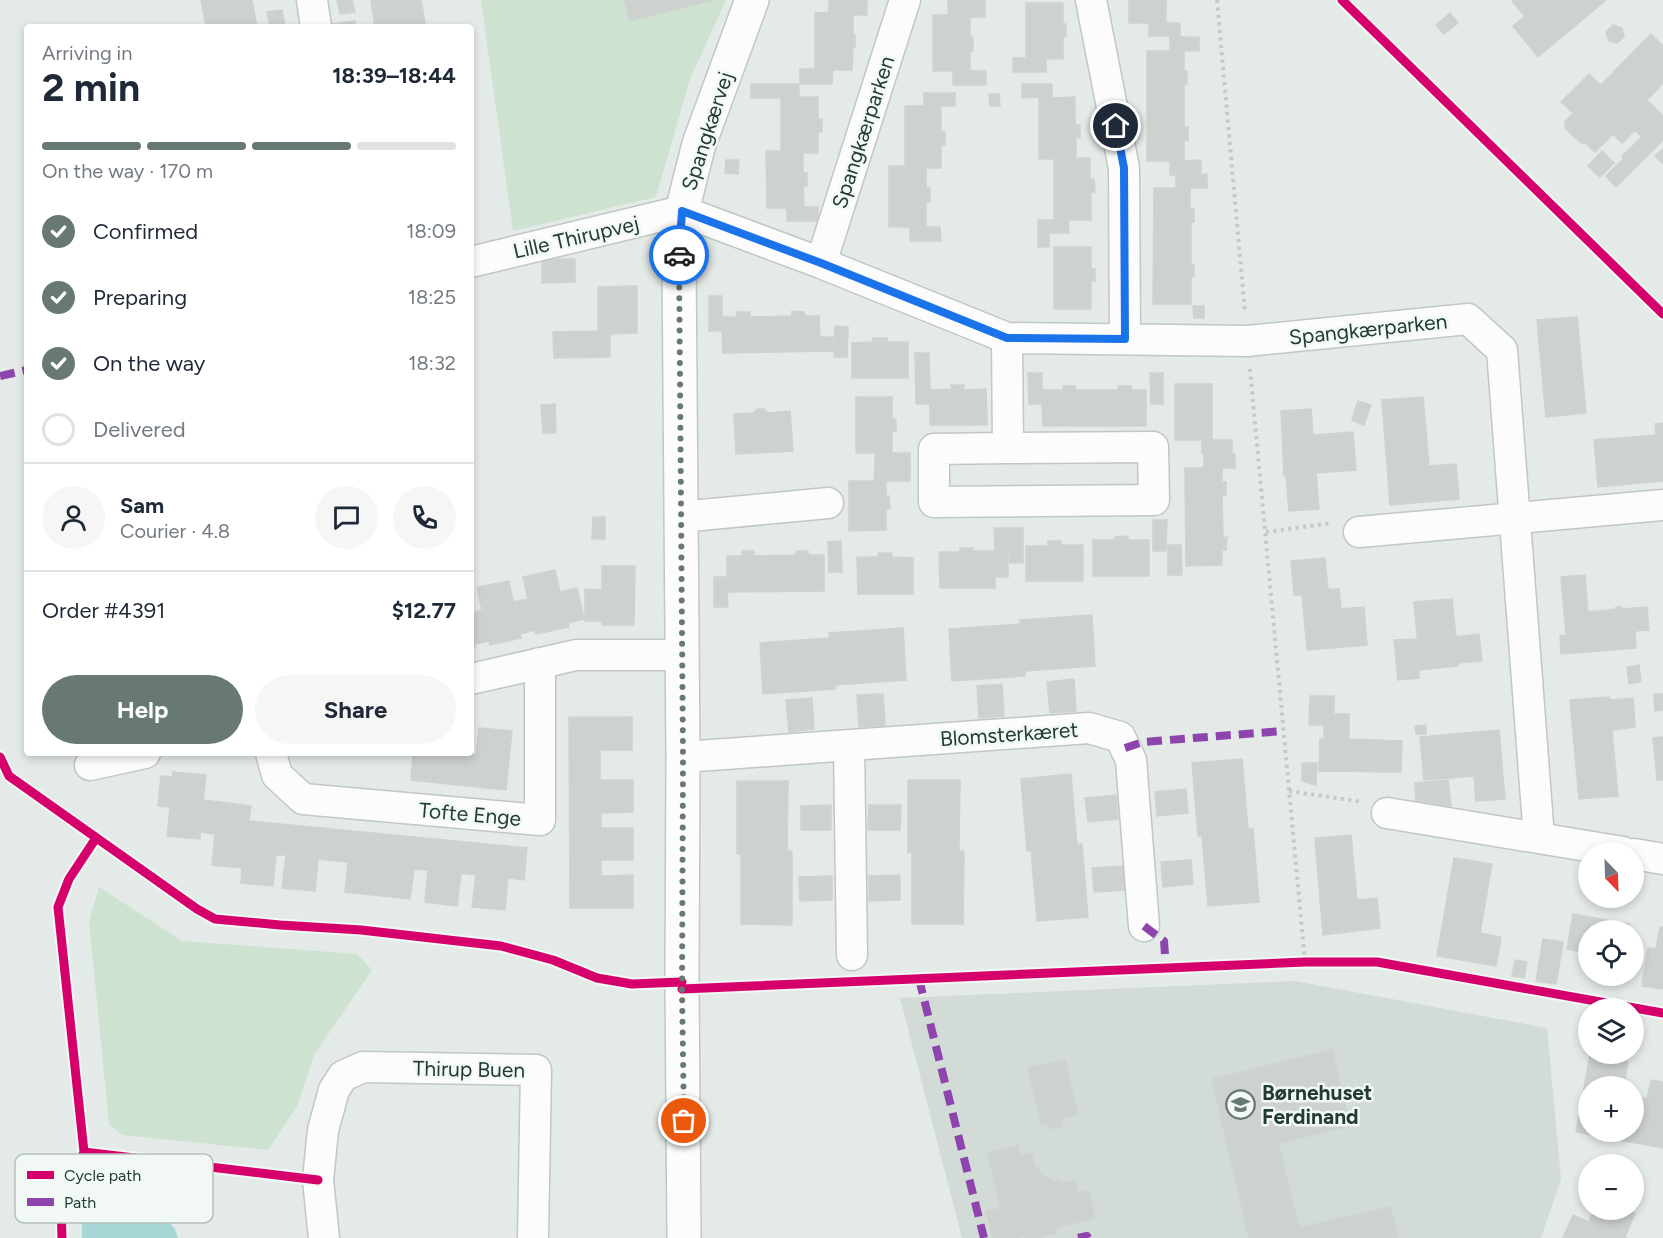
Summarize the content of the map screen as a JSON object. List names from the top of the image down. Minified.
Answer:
{"streets":{"street":["Spangkærvej","Spangkærparken","Lille Thirupvej","Blomsterkæret","Tofte Enge","Thirup Buen"]},"crossings":[["Spangkærvej","Spangkærparken"],["Spangkærvej","Lille Thirupvej"],["Spangkærvej","Blomsterkæret"],["Spangkærparken","Lille Thirupvej"]],"places":{"school or university":["Børnehuset Ferdinand"]},"legend":["Cycle path","Path"],"north":"bottom right","page":{"heading":["2 min","Arriving in","18:39–18:44"],"panel":["Sam","Courier · 4.8","Order #4391","$12.77"],"bar":"On the way · 170 m","list":[["Confirmed","18:09"],["Preparing","18:25"],["On the way","18:32"],"Delivered"],"buttons":["Help","Share"],"map_buttons":["+","−"]}}
